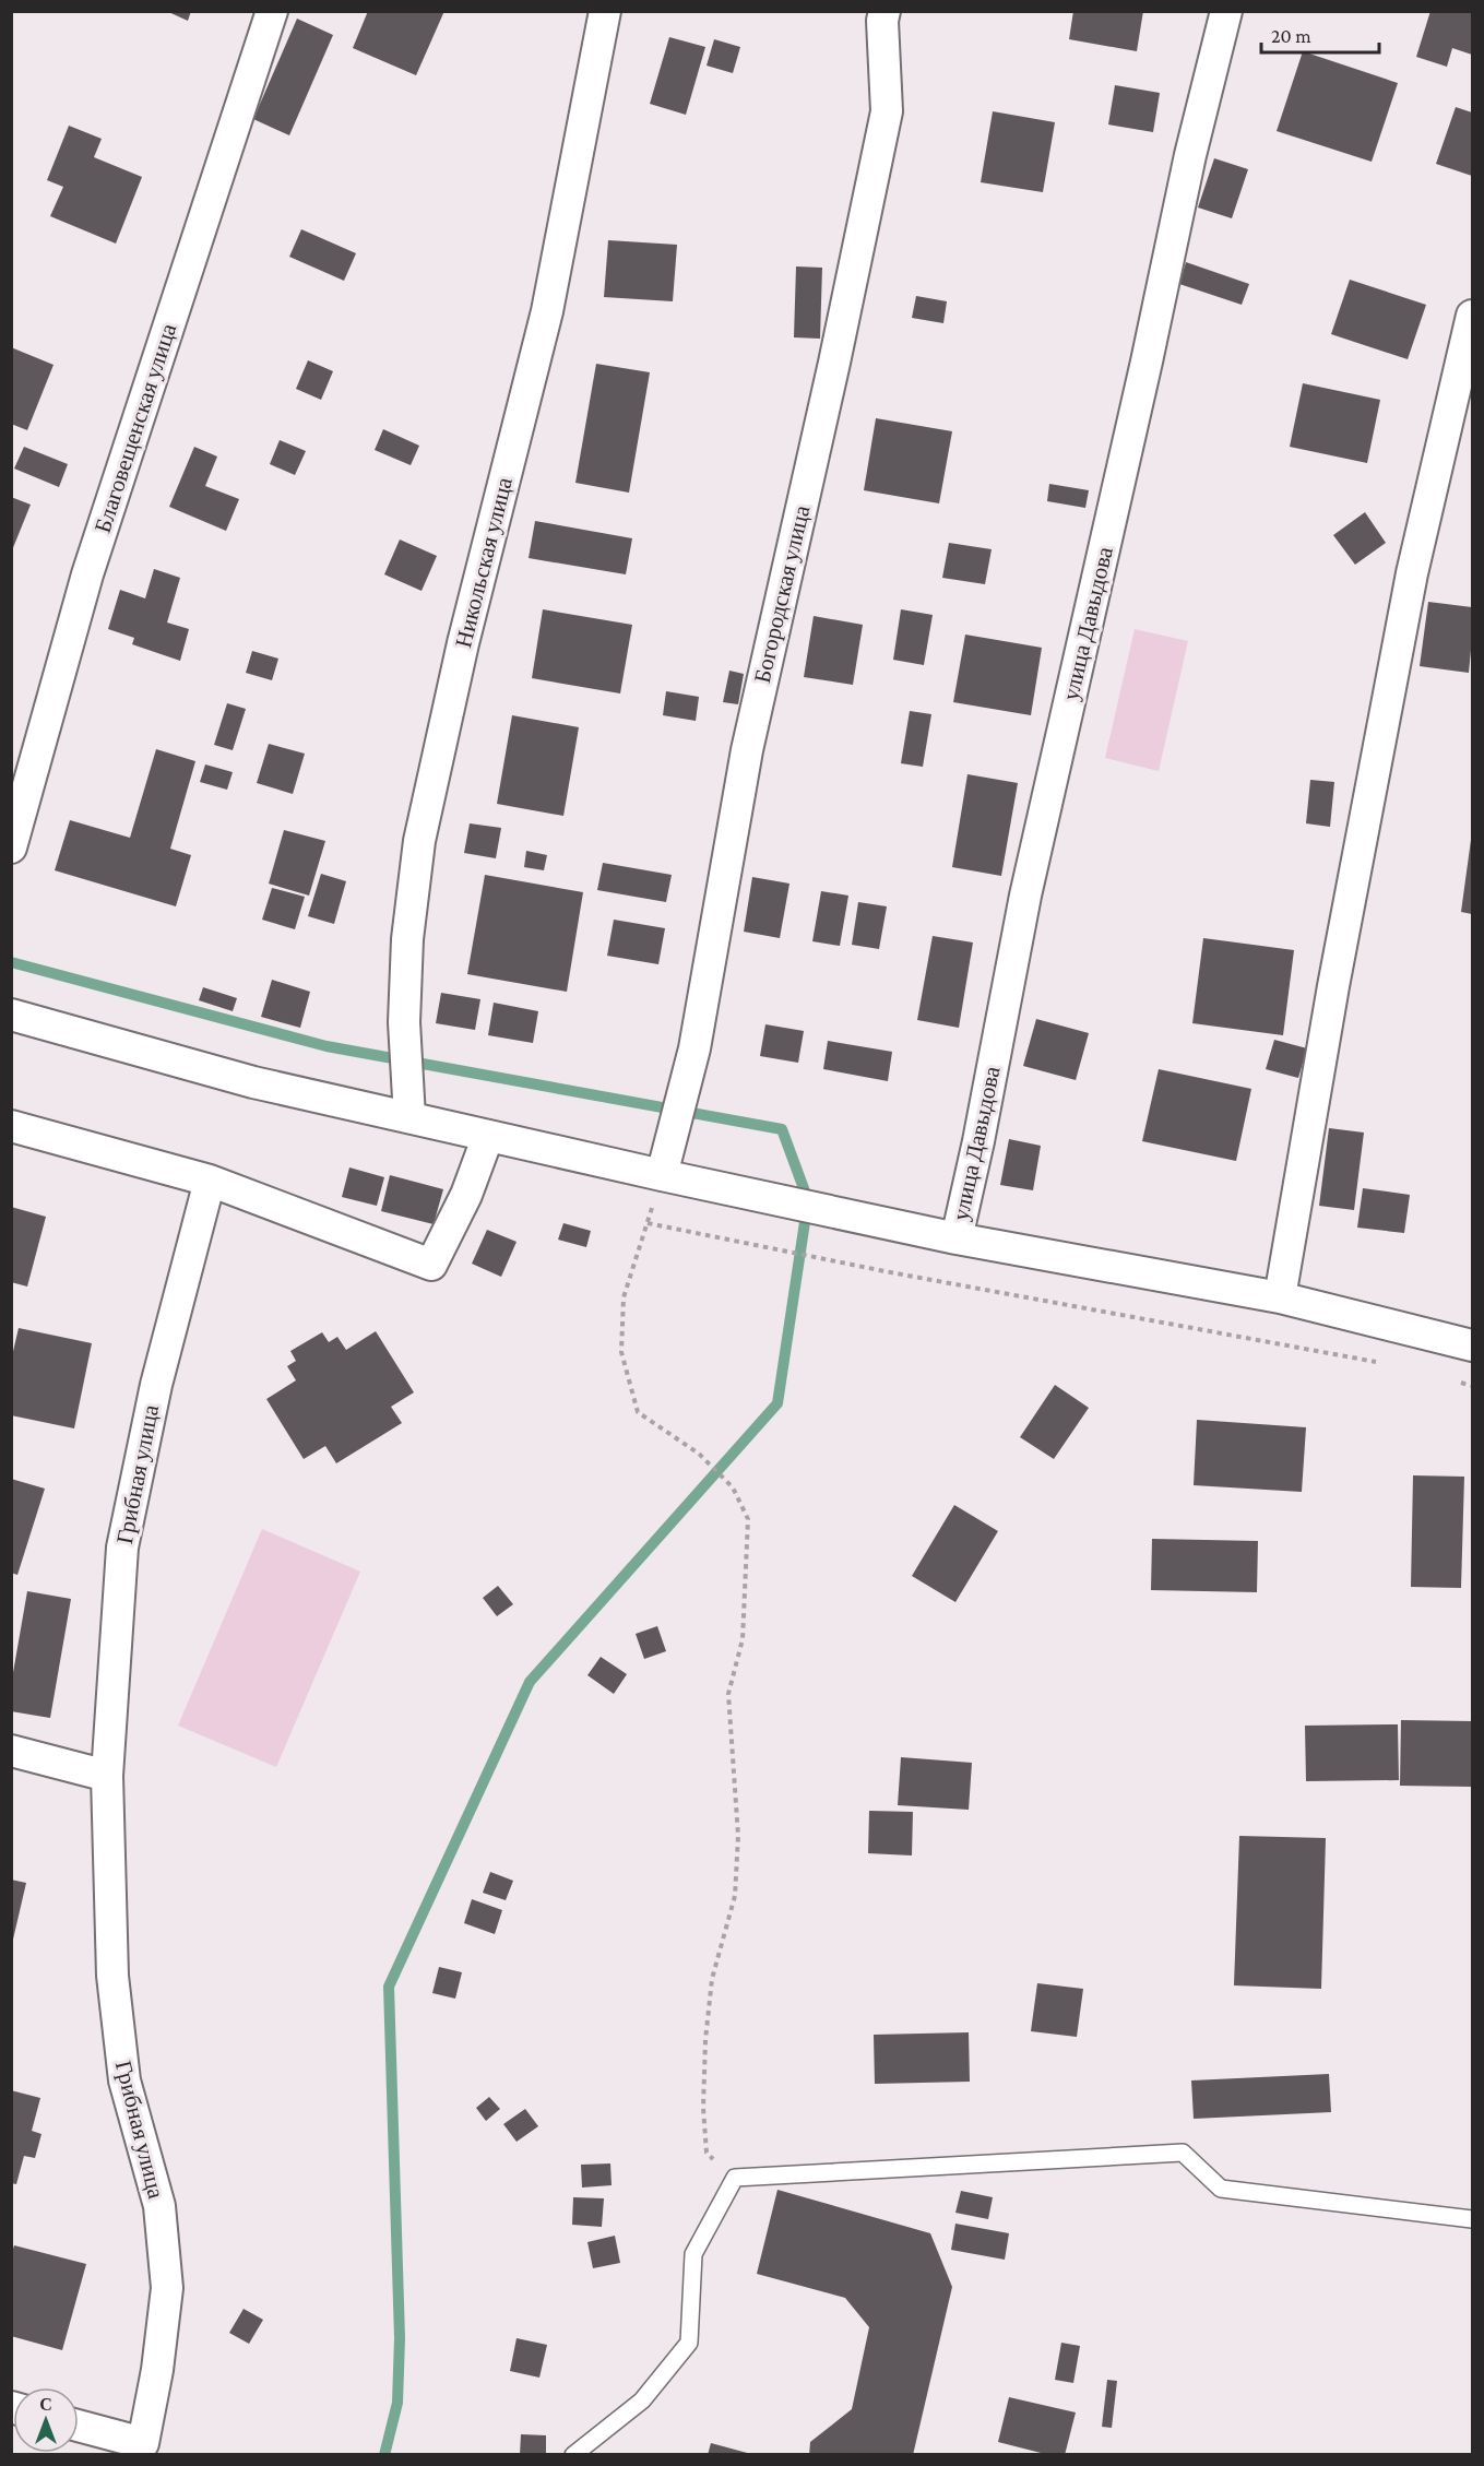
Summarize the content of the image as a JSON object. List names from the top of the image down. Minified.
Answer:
{"streets":{"street":["Благовещенская улица","Никольская улица","Богородская улица","улица Давыдова","Грибная улица"]},"scale_bar":"20 m","north":"top"}
